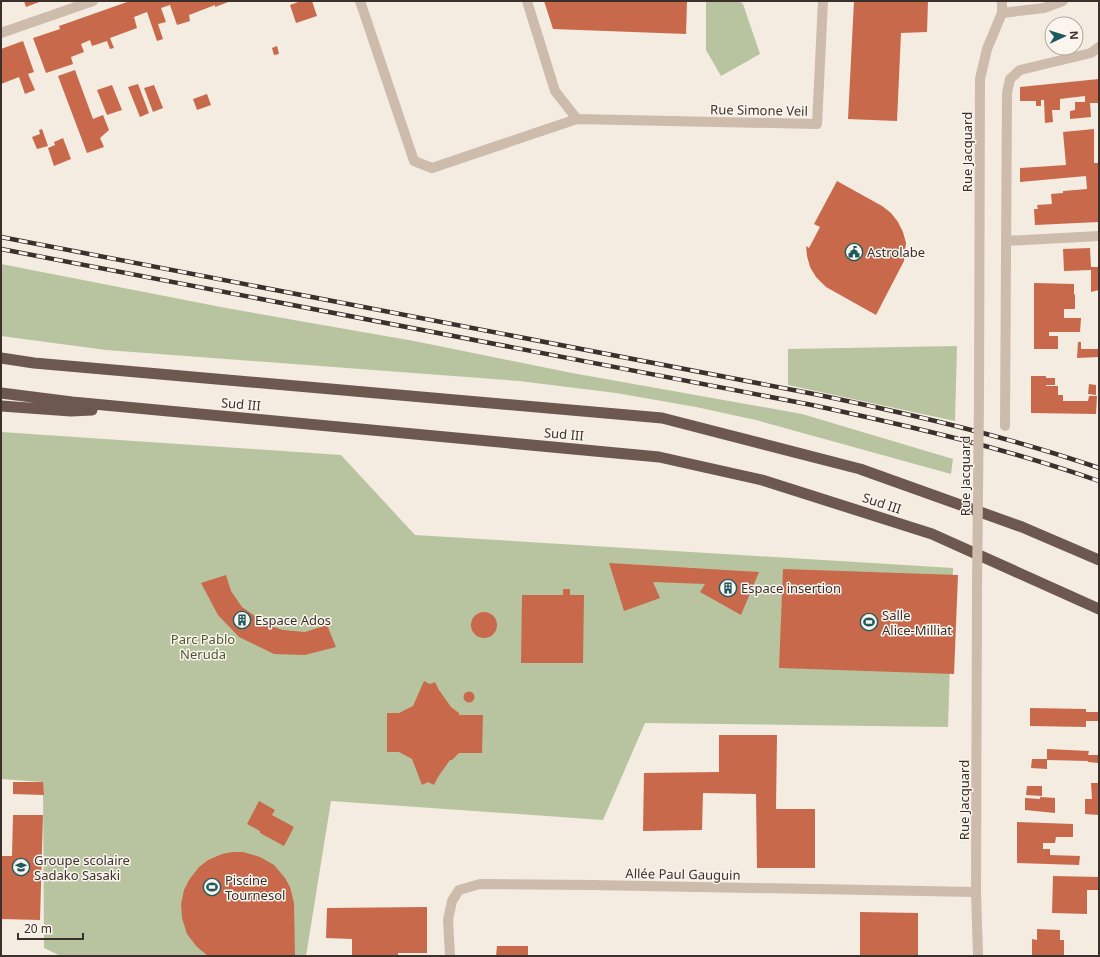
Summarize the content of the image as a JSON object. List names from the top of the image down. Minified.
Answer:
{"streets":{"highway":["Sud III"],"street":["Rue Simone Veil","Rue Jacquard","Allée Paul Gauguin"]},"crossings":[["Rue Jacquard","Allée Paul Gauguin"]],"parks":["Parc Pablo Neruda"],"places":{"public building":["Astrolabe"],"building":["Espace insertion","Espace Ados"],"sports":["Salle Alice-Milliat","Piscine Tournesol"],"school or university":["Groupe scolaire Sadako Sasaki"]},"scale_bar":"20 m","north":"right"}
